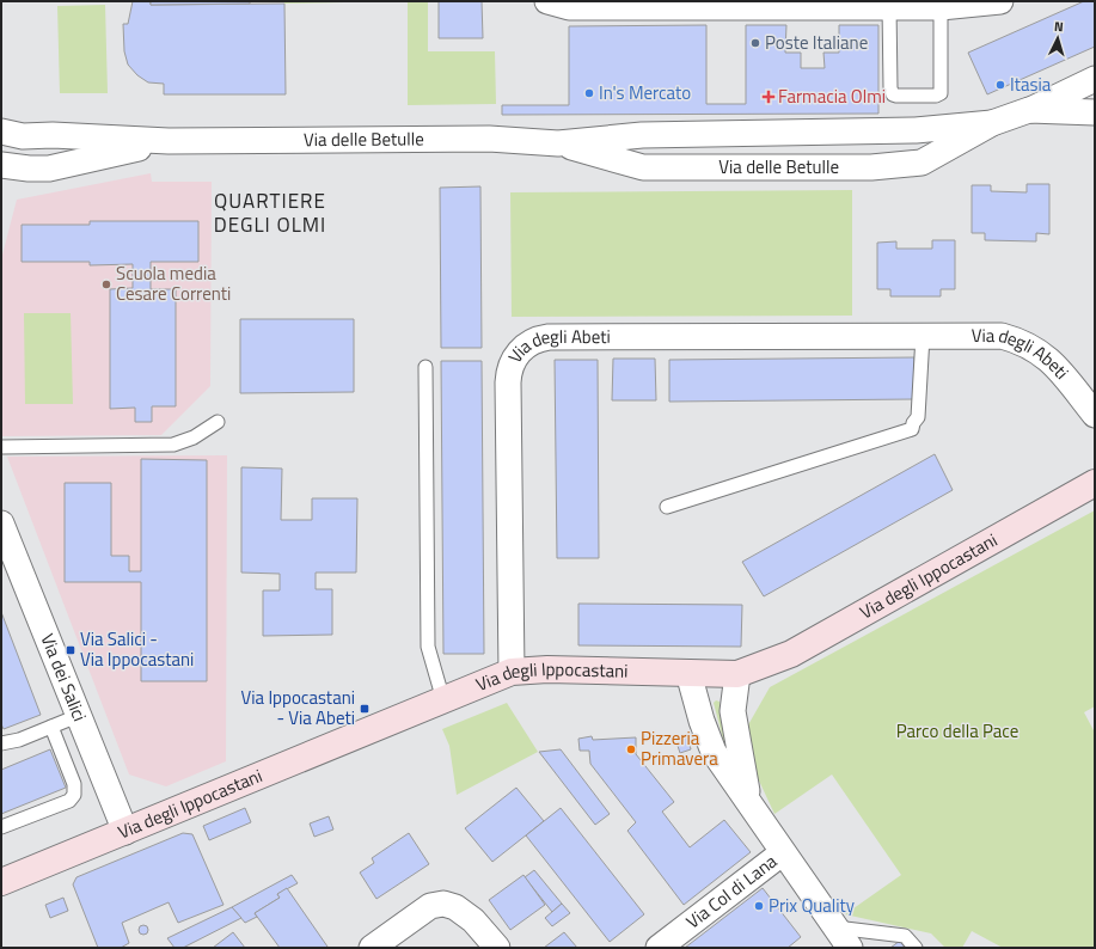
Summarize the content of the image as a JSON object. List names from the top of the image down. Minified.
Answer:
{"streets":{"street":["Via delle Betulle","Via degli Abeti","Via degli Ippocastani","Via dei Salici","Via Col di Lana"]},"crossings":[["Via degli Abeti","Via degli Ippocastani"],["Via degli Ippocastani","Via dei Salici"]],"districts":["QUARTIERE DEGLI OLMI"],"parks":["Parco della Pace"],"places":{"other":["Poste Italiane","Itasia","In's Mercato","Scuola media Cesare Correnti","Pizzeria Primavera","Prix Quality"],"health":["Farmacia Olmi"],"transit":["Via Salici - Via Ippocastani","Via Ippocastani - Via Abeti"]},"north":"top"}
